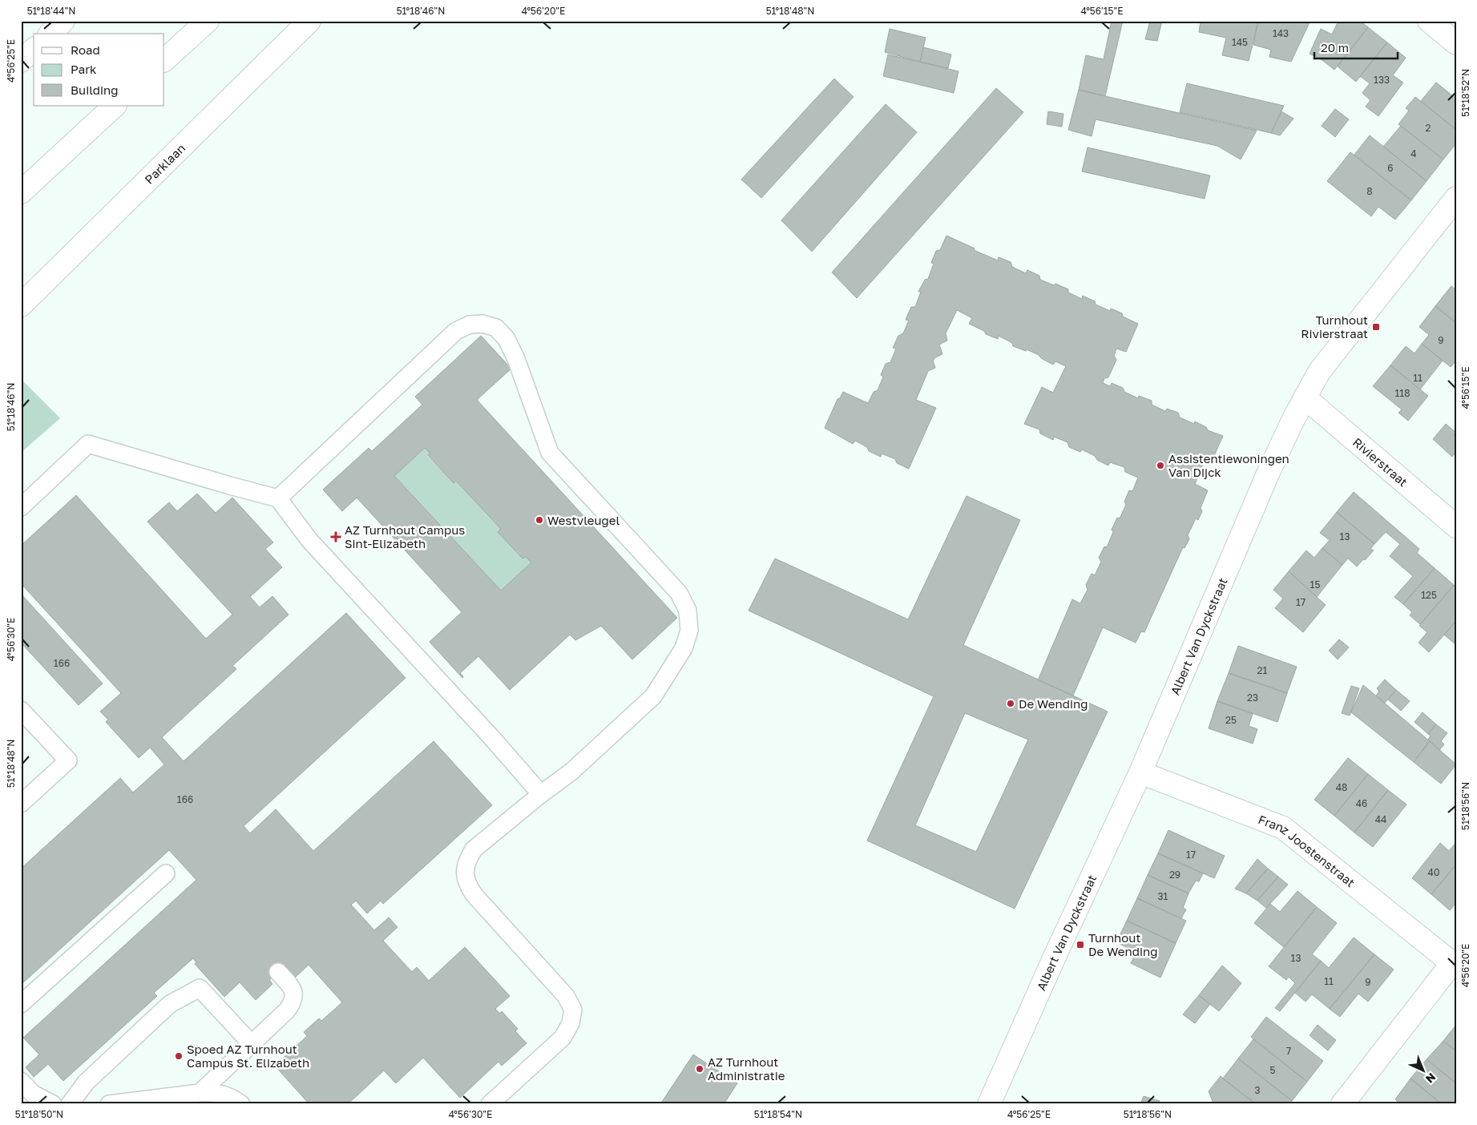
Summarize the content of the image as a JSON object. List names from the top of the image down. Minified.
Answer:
{"streets":{"street":["Parklaan","Rivierstraat","Albert Van Dyckstraat","Franz Joostenstraat"]},"crossings":[["Rivierstraat","Albert Van Dyckstraat"],["Albert Van Dyckstraat","Franz Joostenstraat"]],"places":{"transit":["Turnhout Rivierstraat","Turnhout De Wending"],"other":["Assistentiewoningen Van Dijck","Westvleugel","De Wending","Spoed AZ Turnhout Campus St. Elizabeth","AZ Turnhout Administratie"],"health":["AZ Turnhout Campus Sint-Elizabeth"]},"house_numbers":["143","145","133","2","4","6","8","9","11","118","13","15","125","17","166","21","23","25","48","166","46","44","17","40","29","31","13","11","9","7","5","3"],"legend":["Road","Park","Building"],"scale_bar":"20 m","north":"bottom right","coordinates":["51°18'44\"N","51°18'46\"N","4°56'20\"E","51°18'48\"N","4°56'15\"E","4°56'25\"E","51°18'52\"N","4°56'30\"E","51°18'56\"N","51°18'50\"N","51°18'54\"N"]}
